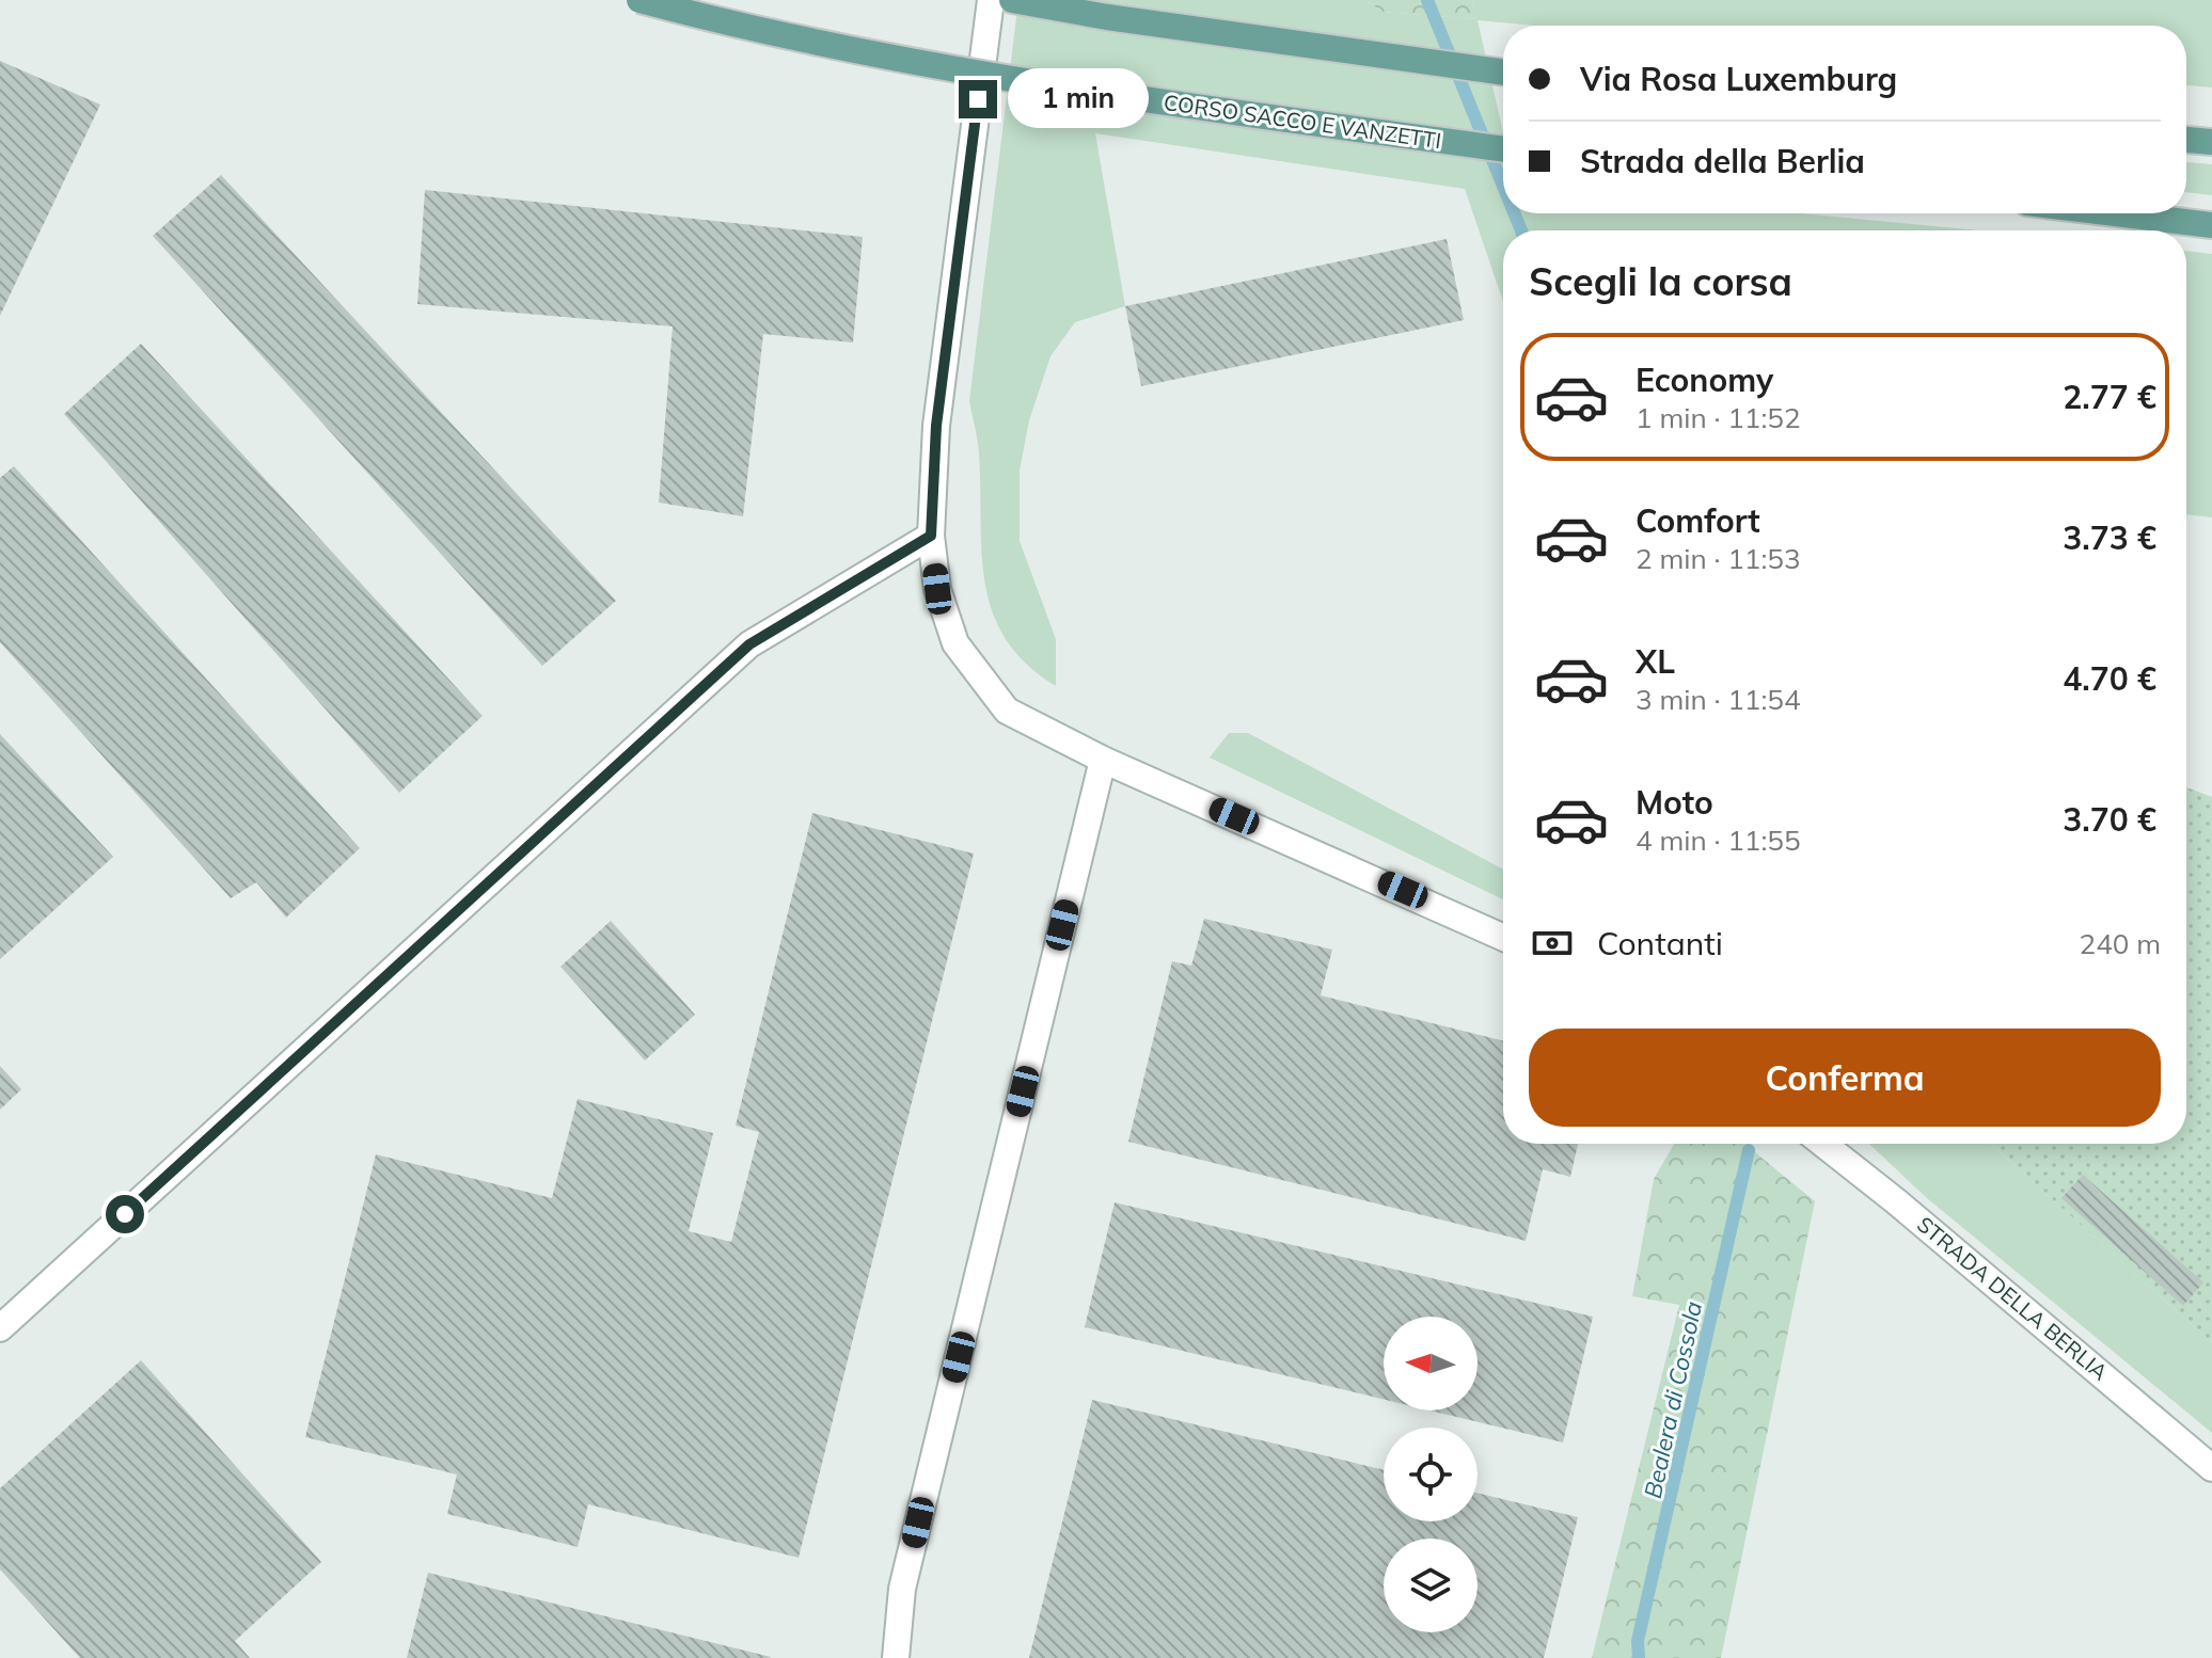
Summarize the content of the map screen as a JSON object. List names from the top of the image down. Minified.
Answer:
{"streets":{"main road":["CORSO SACCO E VANZETTI"],"street":["STRADA DELLA BERLIA"]},"water":["Bealera di Cossola"],"north":"left","page":{"banner":["Via Rosa Luxemburg","Strada della Berlia"],"bubble":"1 min","heading":"Scegli la corsa","list":[{"name":"Economy","note":"1 min · 11:52","value":"2.77 €"},{"name":"Comfort","note":"2 min · 11:53","value":"3.73 €"},{"name":"XL","note":"3 min · 11:54","value":"4.70 €"},{"name":"Moto","note":"4 min · 11:55","value":"3.70 €"}],"pay":["Contanti","240 m"],"buttons":"Conferma"}}
